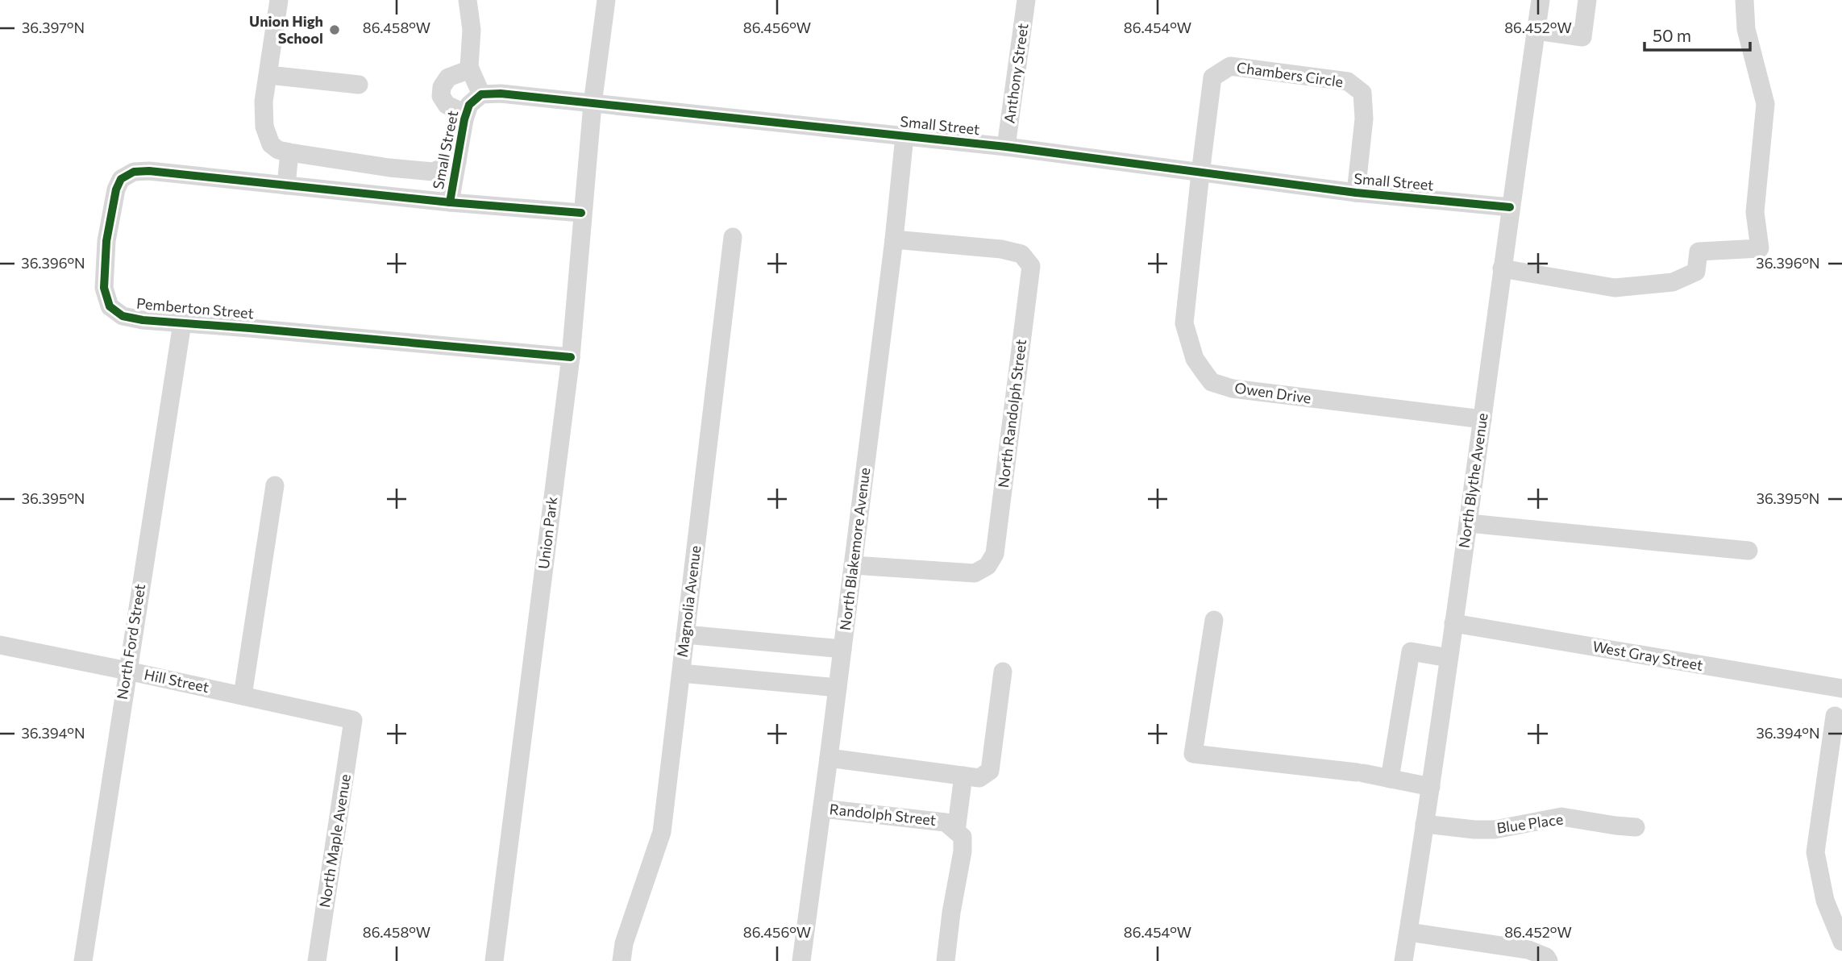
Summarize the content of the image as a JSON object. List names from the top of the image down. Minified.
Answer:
{"streets":{"street":["Anthony Street","Chambers Circle","Small Street","Pemberton Street","Owen Drive","North Randolph Street","North Blythe Avenue","Union Park","North Blakemore Avenue","Magnolia Avenue","North Ford Street","West Gray Street","Hill Street","Randolph Street","Blue Place","North Maple Avenue"]},"crossings":[["Anthony Street","Small Street"],["Chambers Circle","Small Street"],["Chambers Circle","Owen Drive"],["Small Street","Pemberton Street"],["Small Street","Owen Drive"],["Small Street","North Blythe Avenue"],["Small Street","Union Park"],["Small Street","North Blakemore Avenue"],["Pemberton Street","Union Park"],["Pemberton Street","North Ford Street"],["Owen Drive","North Blythe Avenue"],["North Randolph Street","North Blakemore Avenue"],["North Blythe Avenue","West Gray Street"],["North Blythe Avenue","Blue Place"],["North Blakemore Avenue","Randolph Street"],["North Ford Street","Hill Street"],["Hill Street","North Maple Avenue"]],"places":["Union High School"],"scale_bar":"50 m","coordinates":["36.397°N","86.458°W","86.456°W","86.454°W","86.452°W","36.396°N","36.395°N","36.394°N"]}
